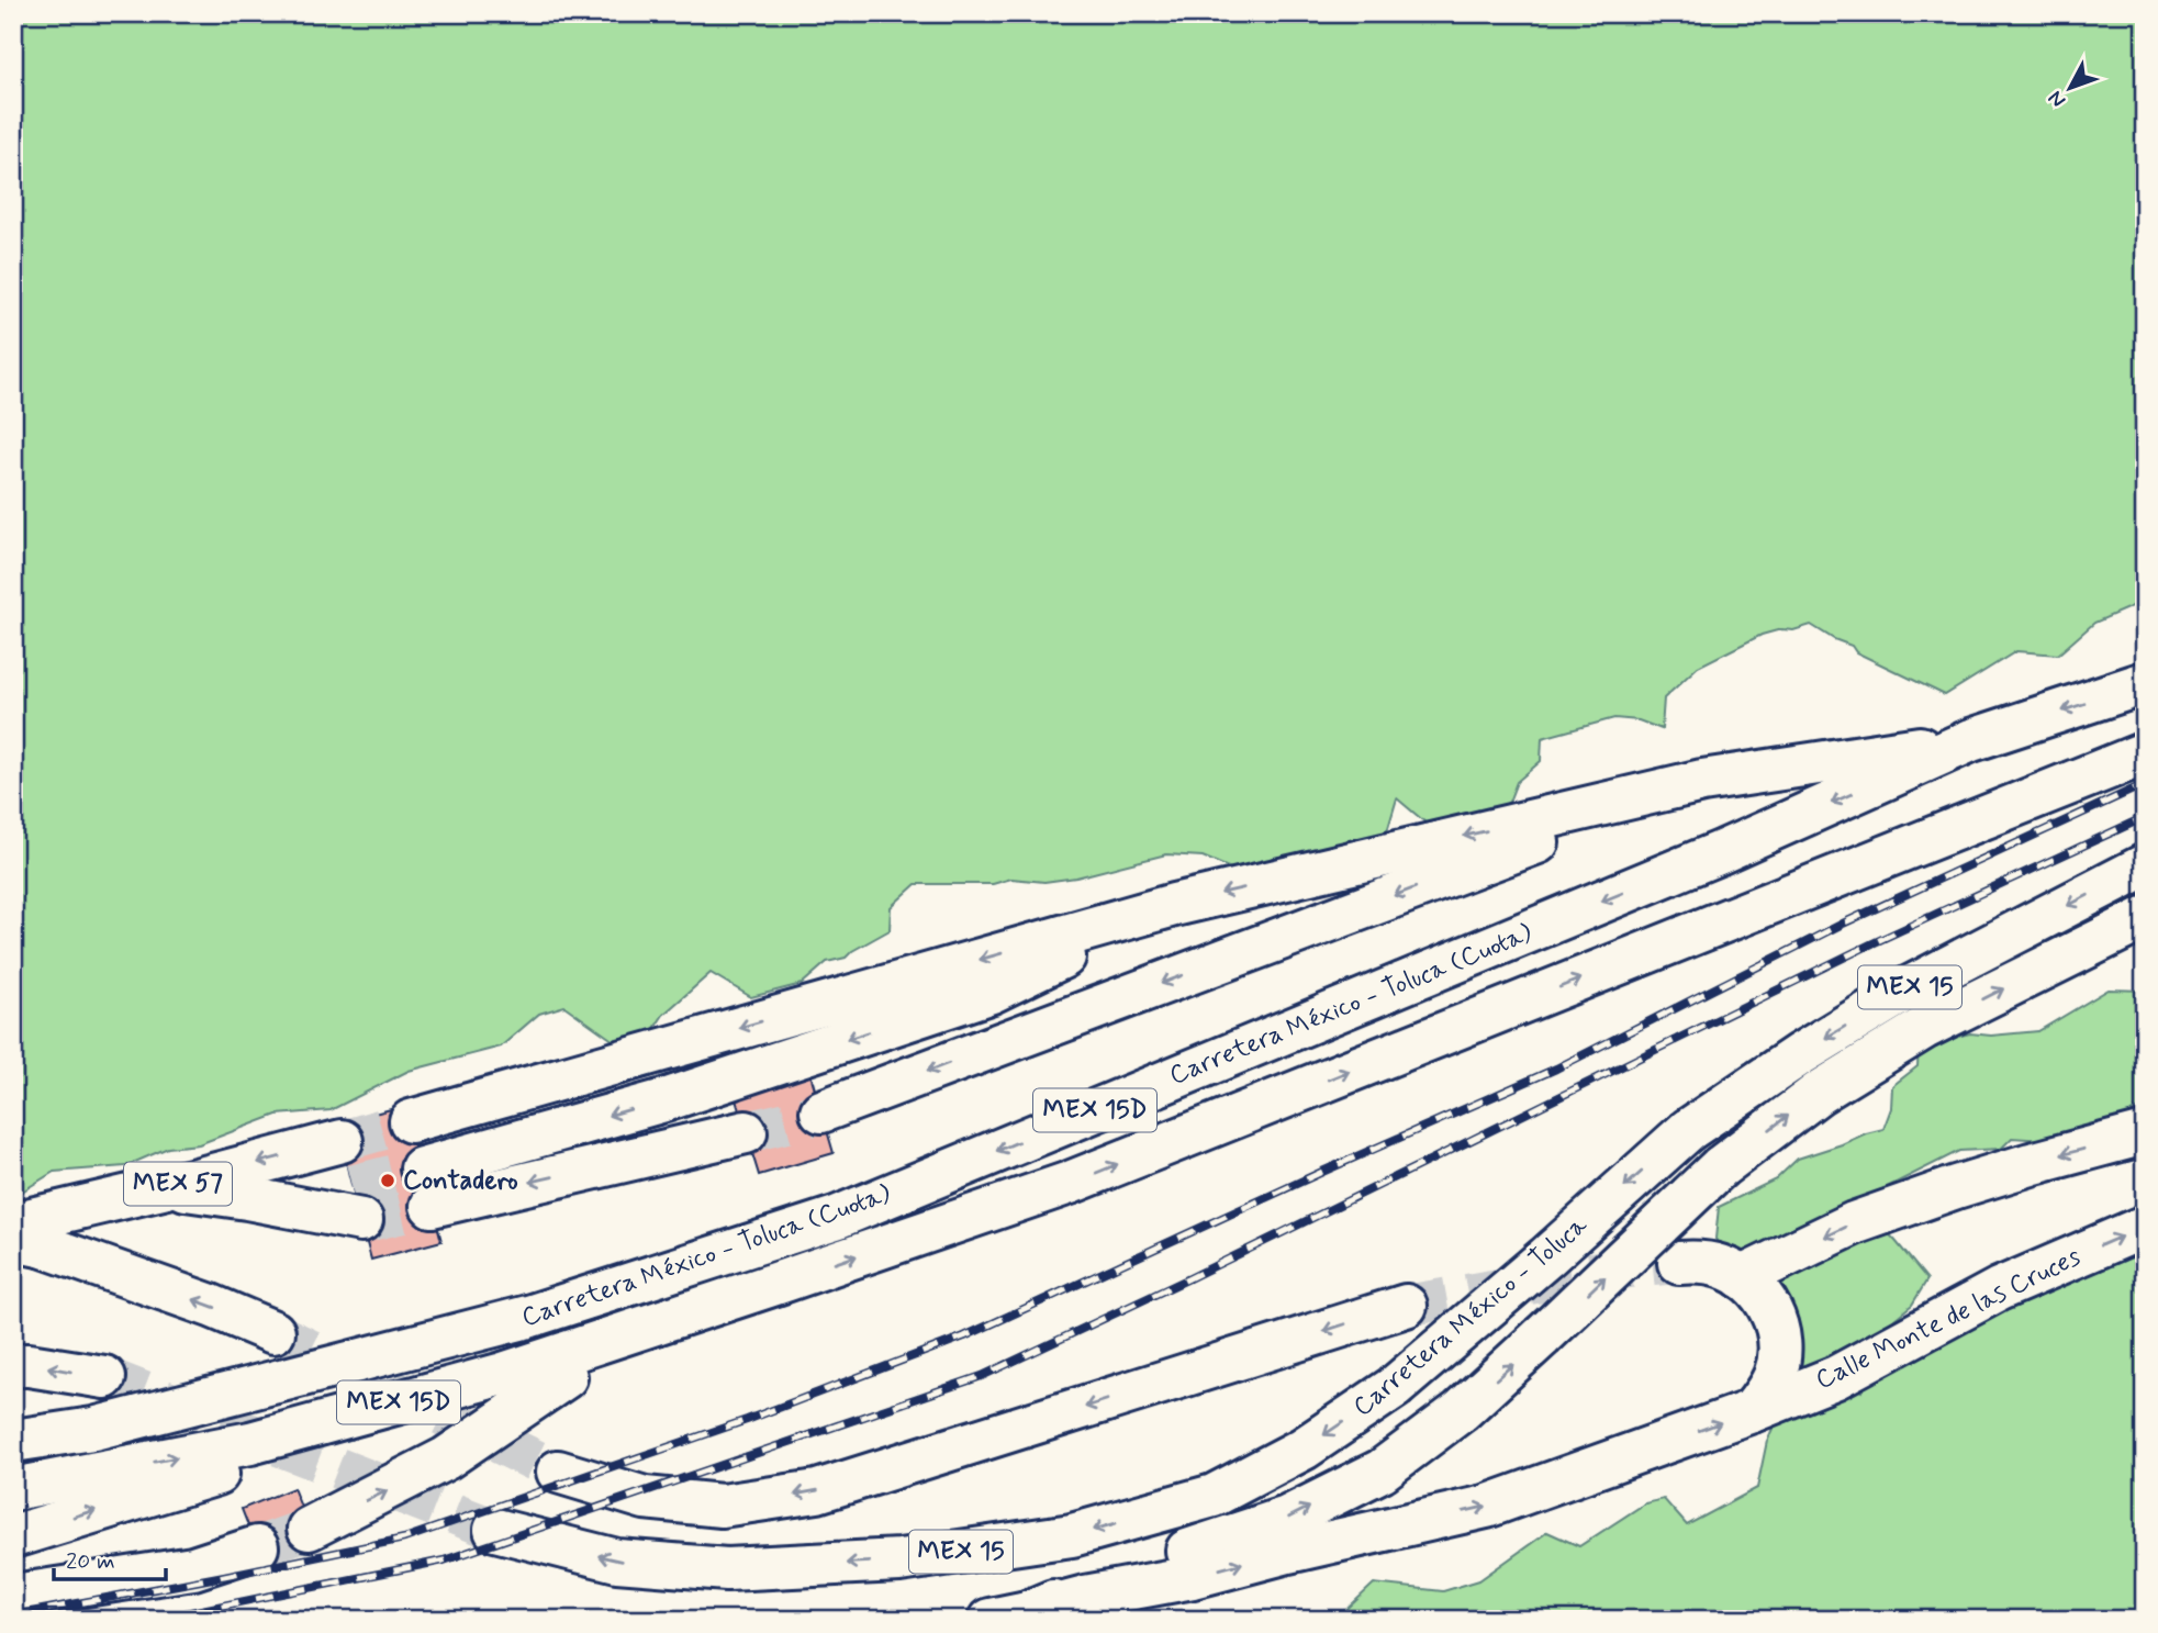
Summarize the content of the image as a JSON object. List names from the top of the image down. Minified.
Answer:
{"streets":{"main road":["MEX 15","Carretera México - Toluca (Cuota)","MEX 15D","MEX 57","Carretera México - Toluca","Calle Monte de las Cruces"]},"crossings":[["Carretera México - Toluca","Calle Monte de las Cruces"]],"places":["Contadero"],"scale_bar":"20 m","north":"bottom left"}
